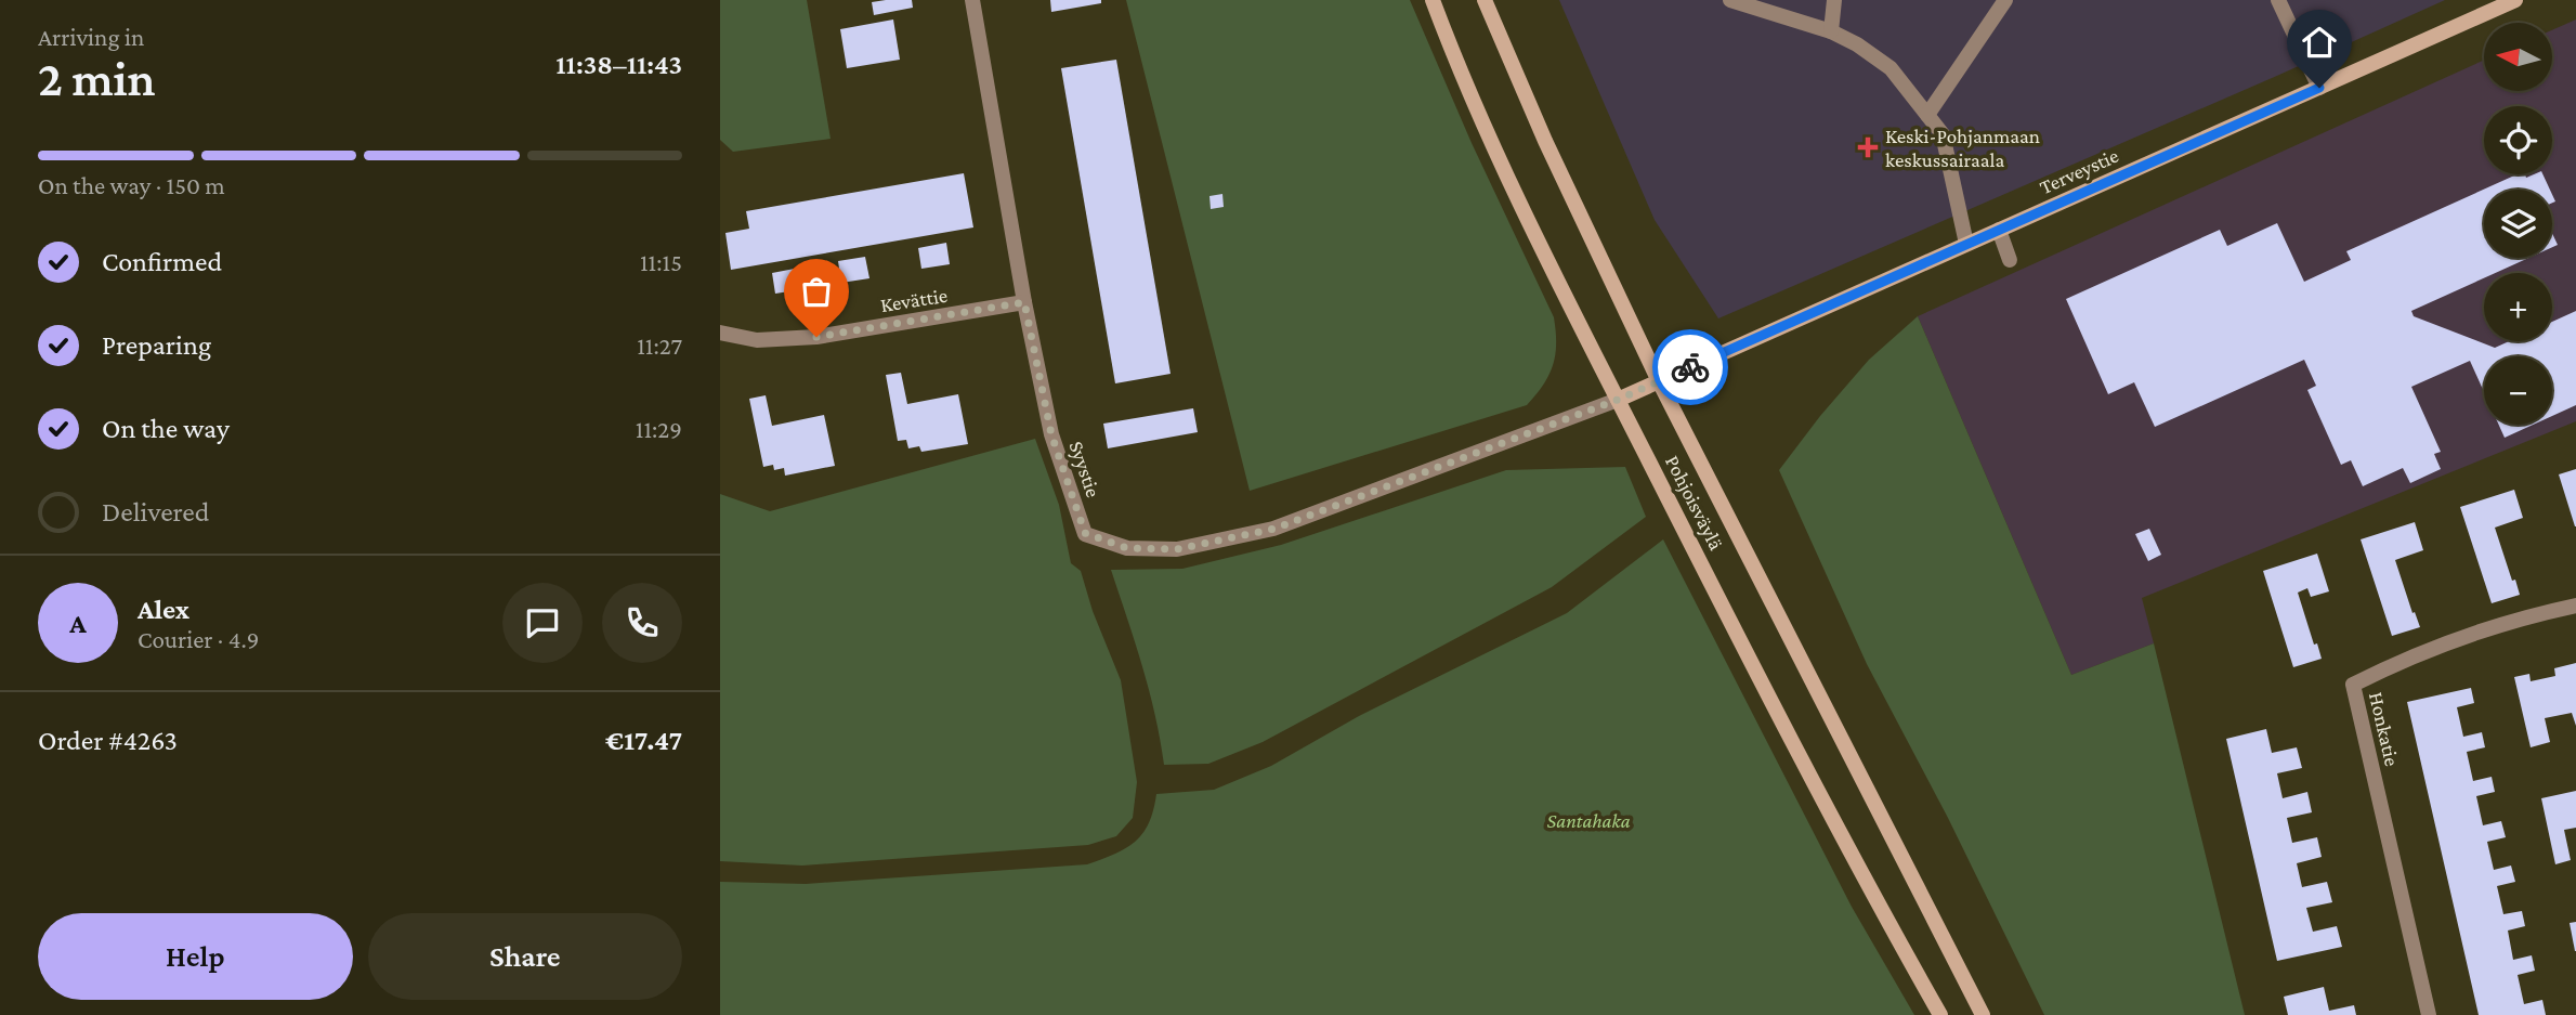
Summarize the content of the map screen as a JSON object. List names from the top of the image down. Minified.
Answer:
{"streets":{"main road":["Terveystie","Pohjoisväylä"],"street":["Kevättie","Syystie","Honkatie"]},"crossings":[["Terveystie","Syystie"],["Terveystie","Pohjoisväylä"],["Kevättie","Syystie"],["Syystie","Pohjoisväylä"]],"parks":["Santahaka"],"places":{"health":["Keski-Pohjanmaan keskussairaala"]},"north":"left","page":{"heading":["2 min","Arriving in","11:38–11:43"],"panel":["Alex","Courier · 4.9","Order #4263","€17.47"],"map_buttons":["+","−"],"bar":"On the way · 150 m","list":[["Confirmed","11:15"],["Preparing","11:27"],["On the way","11:29"],"Delivered"],"round":"A","buttons":["Help","Share"]}}
